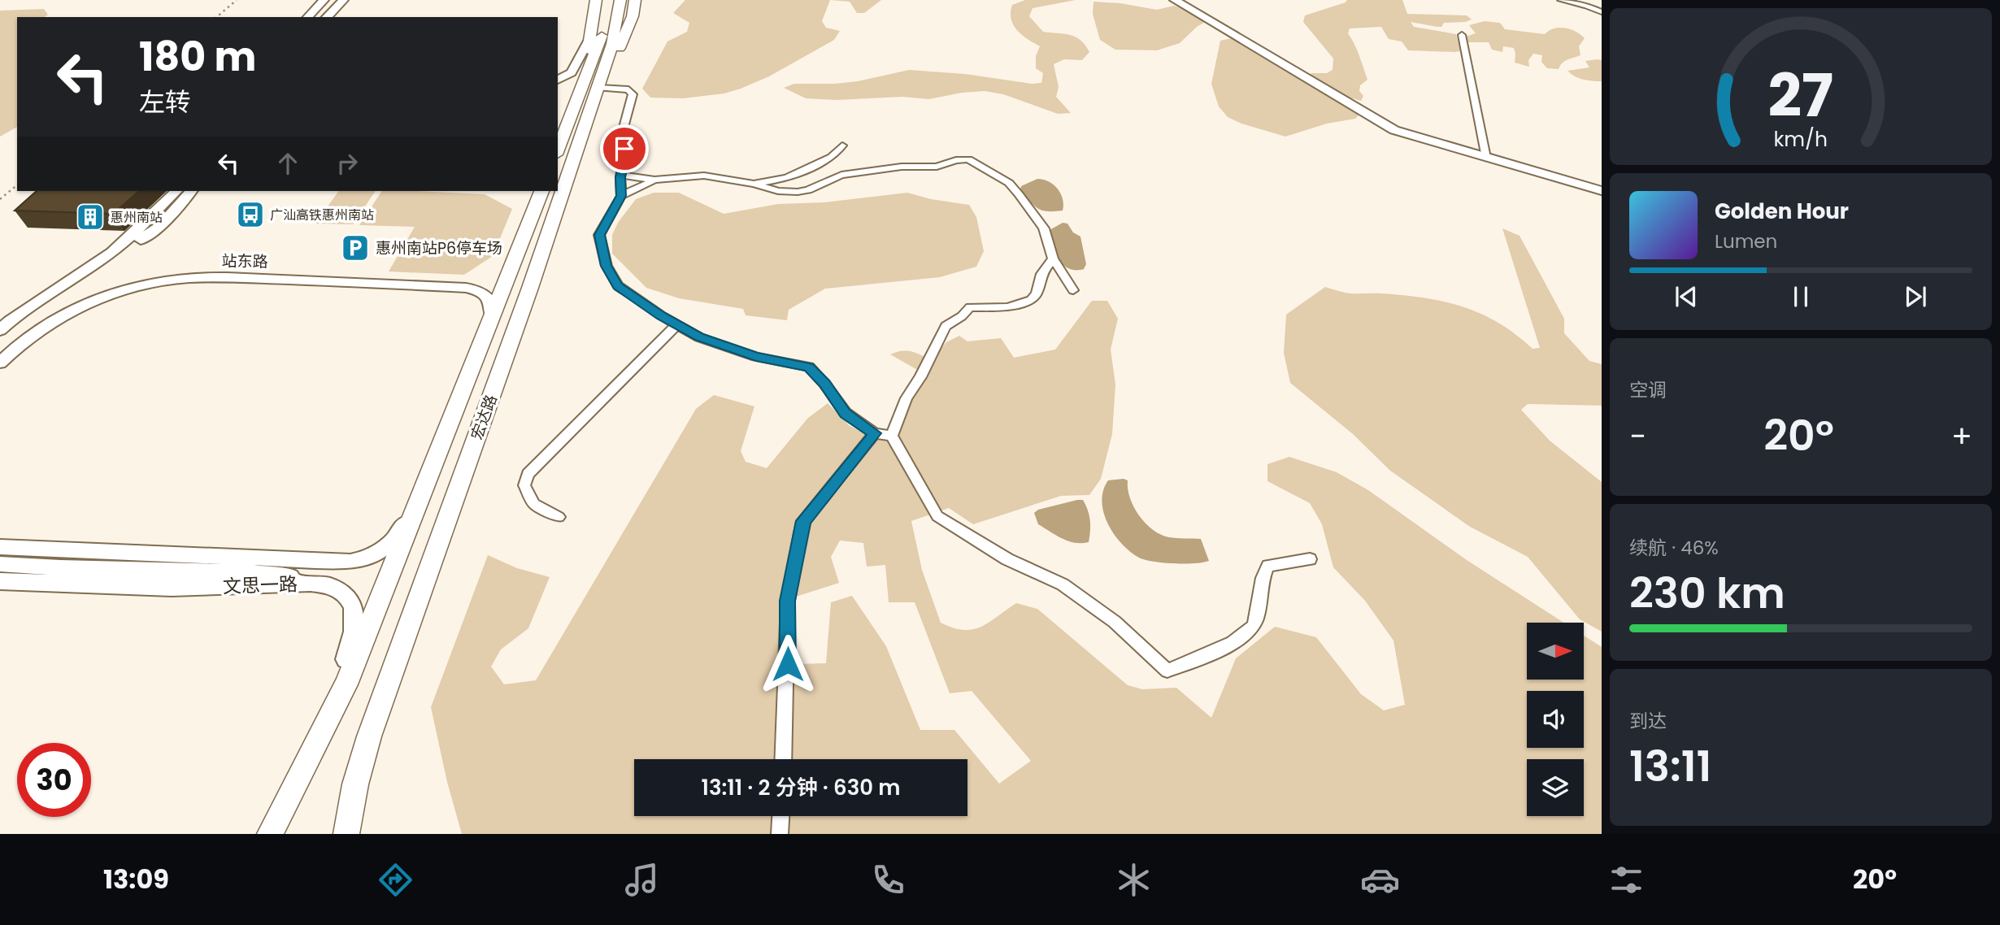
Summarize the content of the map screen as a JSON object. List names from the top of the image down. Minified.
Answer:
{"streets":{"main road":["宏达路"],"street":["站东路","文思一路"]},"crossings":[["站东路","宏达路"],["宏达路","文思一路"]],"places":{"bus stop":["广汕高铁惠州南站"],"building":["惠州南站"],"parking":["惠州南站P6停车场"]},"north":"right","page":{"turn":["180 m","左转"],"song":["Golden Hour","Lumen"],"tile":["空调",["续航 · 46%","230 km"],["到达","13:11"]],"heat":["−","20°","+"],"limit":"30","trip":"13:11 · 2 分钟 · 630 m","tabs":["13:09","20°"],"gauge":["27","km/h"]}}
